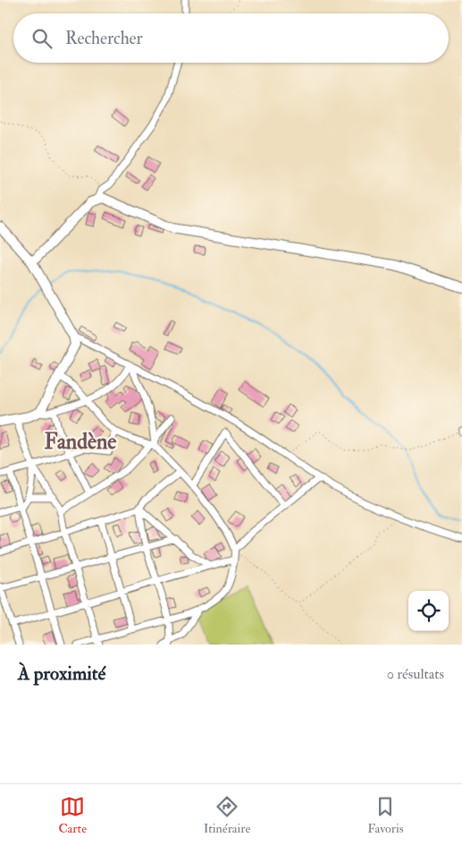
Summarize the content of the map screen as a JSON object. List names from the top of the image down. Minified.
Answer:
{"districts":["Fandène"],"page":{"search":"Rechercher","heading":["À proximité","0 résultats"],"nav":["Carte","Itinéraire","Favoris"]}}
